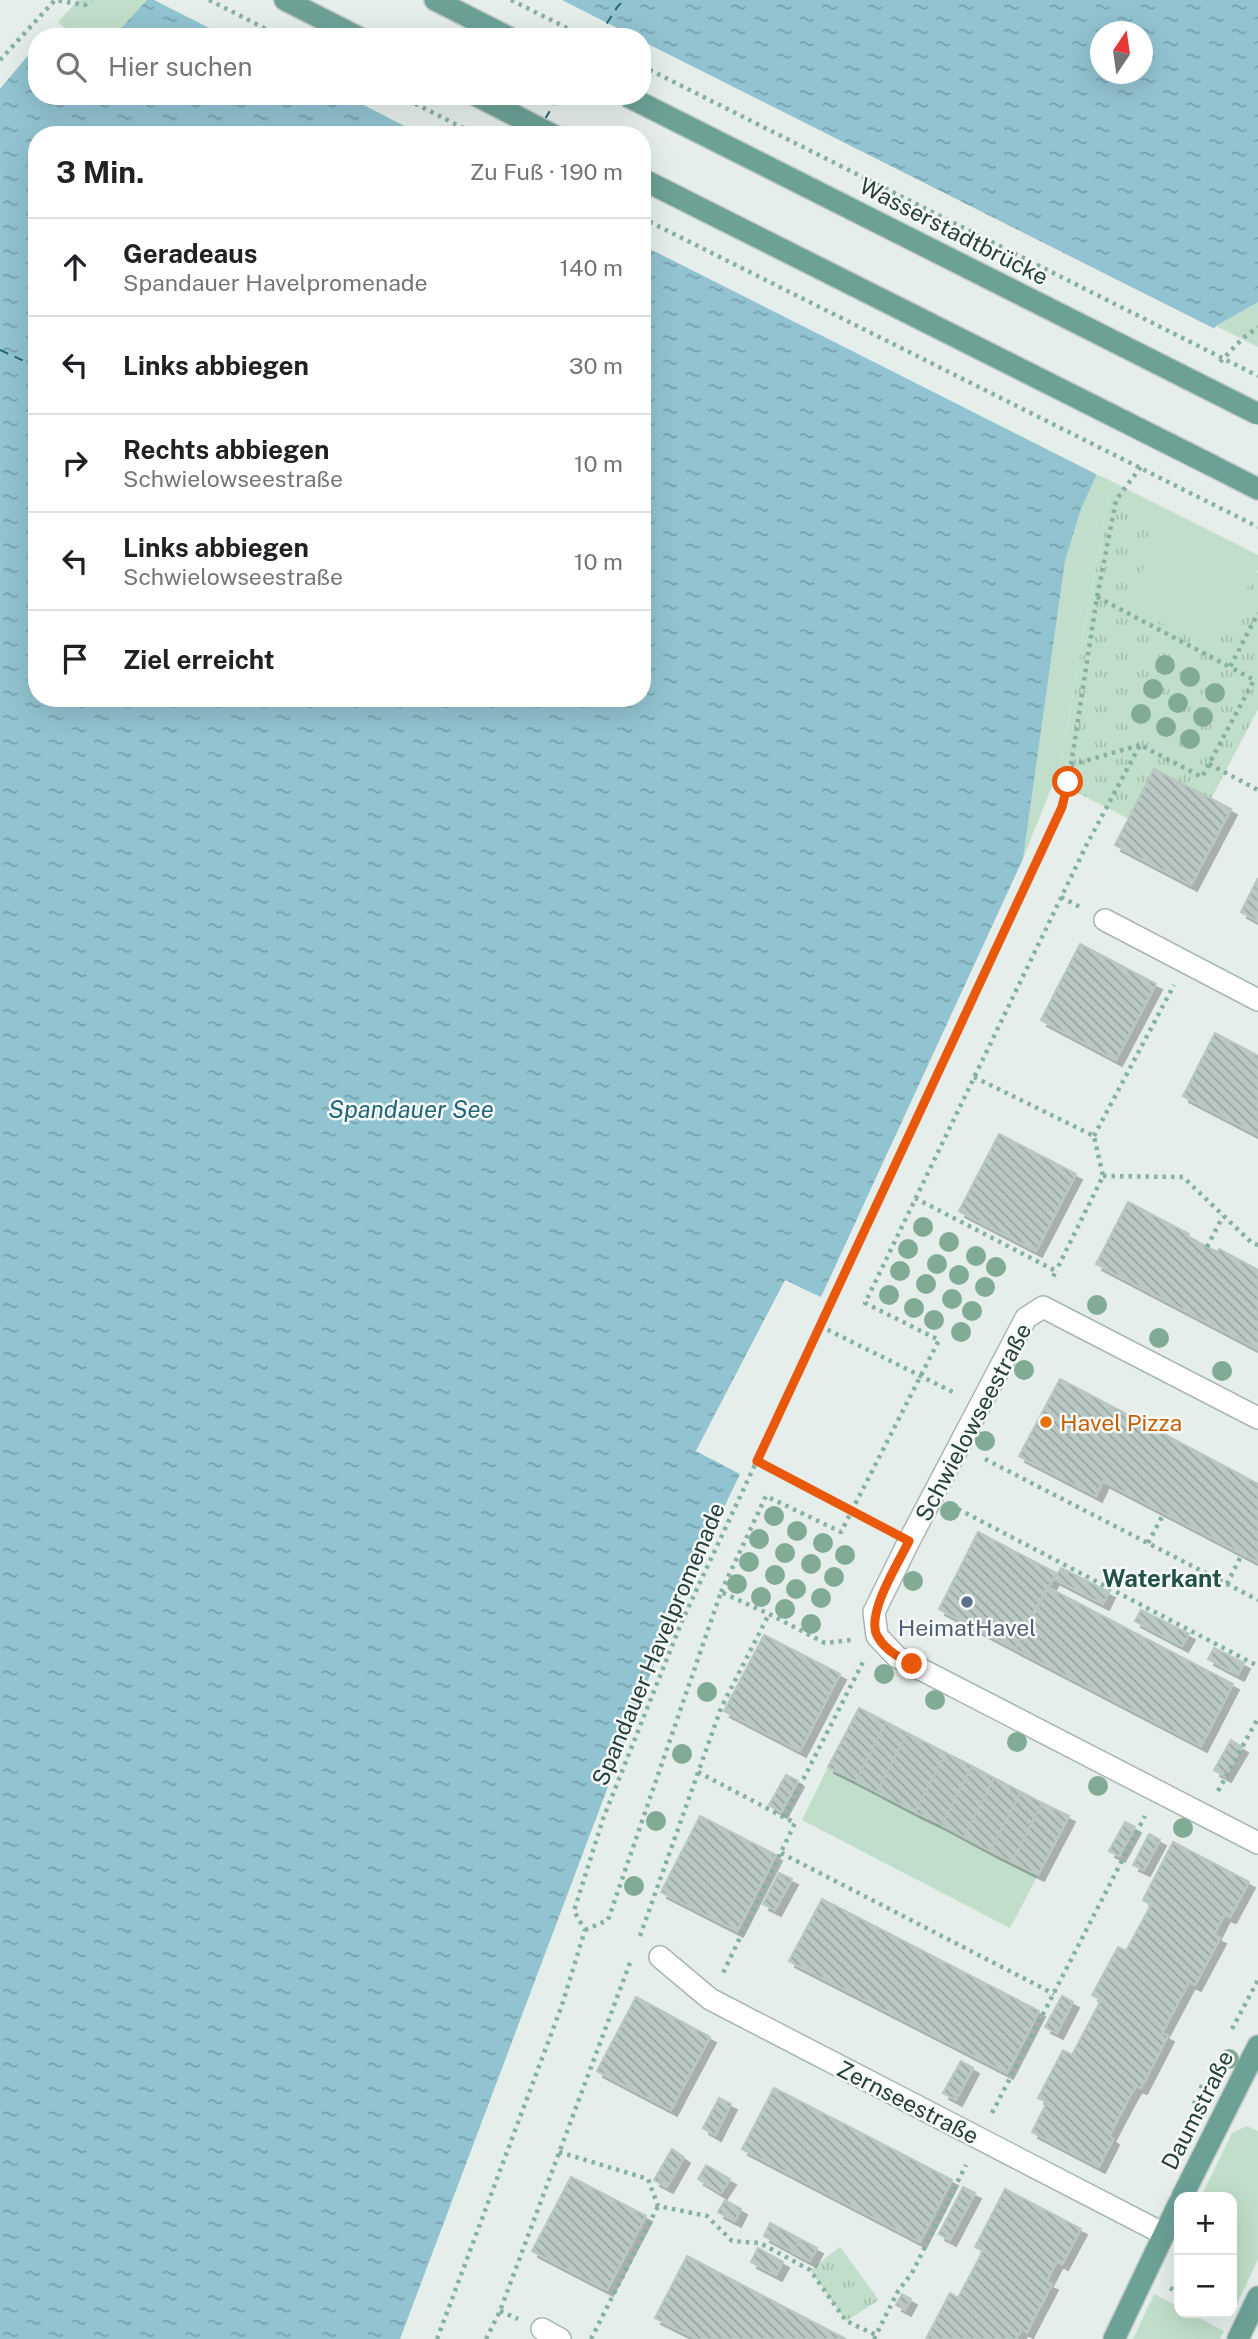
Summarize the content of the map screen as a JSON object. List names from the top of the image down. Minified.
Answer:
{"streets":{"main road":["Wasserstadtbrücke","Daumstraße"],"street":["Schwielowseestraße","Zernseestraße"],"path":["Spandauer Havelpromenade"]},"crossings":[["Zernseestraße","Daumstraße"]],"districts":["Waterkant"],"water":["Spandauer See"],"places":["Havel Pizza","HeimatHavel"],"north":"top","page":{"search":"Hier suchen","heading":["3 Min.","Zu Fuß · 190 m"],"list":[["Geradeaus","Spandauer Havelpromenade","140 m"],["Links abbiegen","30 m"],["Rechts abbiegen","Schwielowseestraße","10 m"],["Links abbiegen","Schwielowseestraße","10 m"],"Ziel erreicht"],"map_buttons":["+","−"]}}
